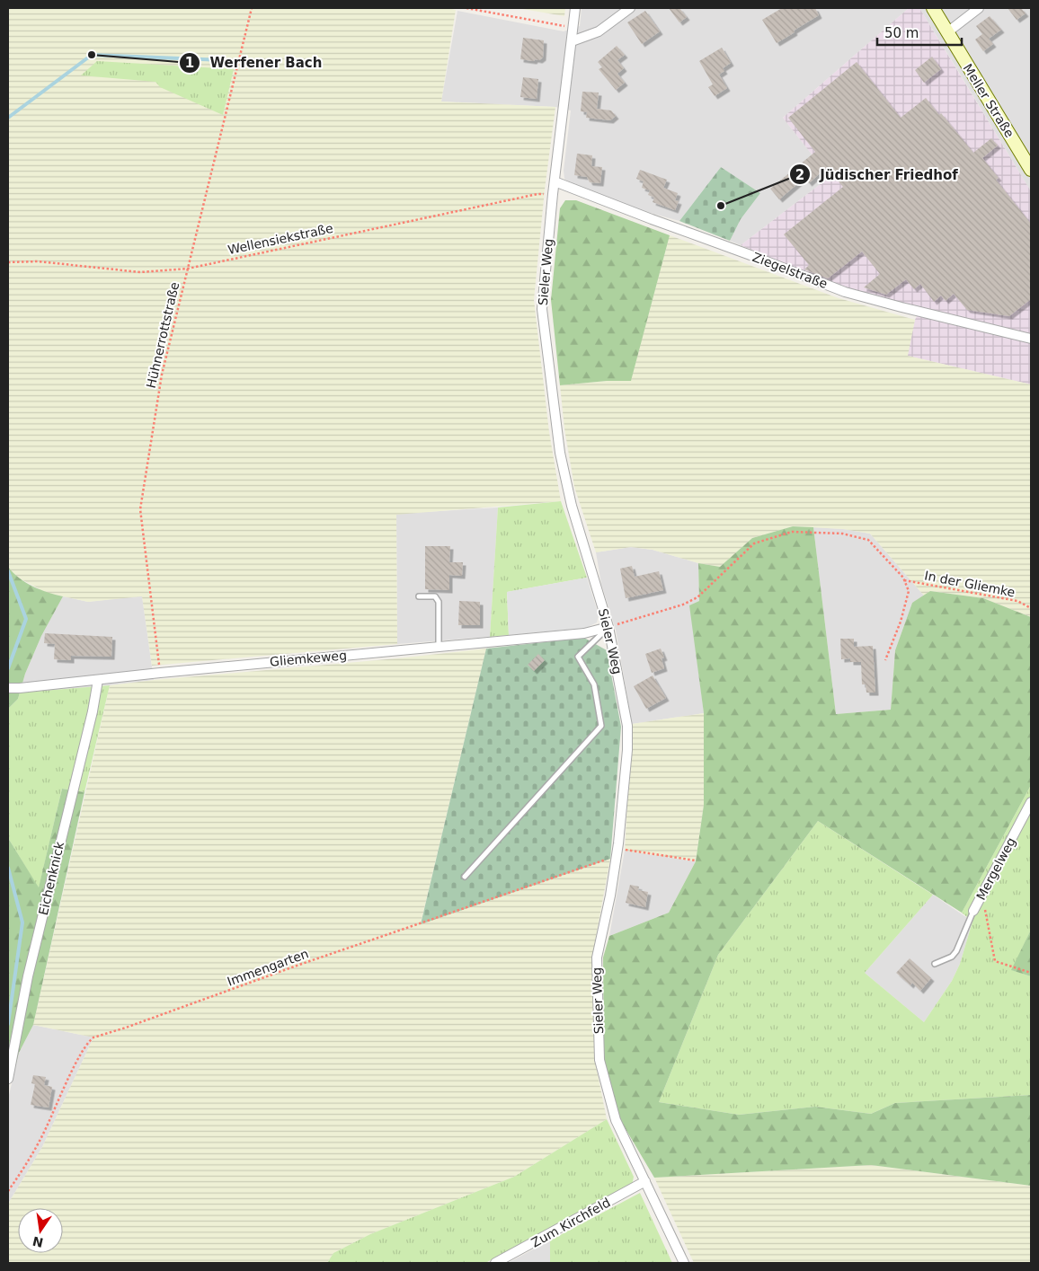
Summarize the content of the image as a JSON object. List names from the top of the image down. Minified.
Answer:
{"streets":{"main road":["Meller Straße"],"street":["Ziegelstraße","Sieler Weg","Gliemkeweg","Mergelweg","Eichenknick","Zum Kirchfeld"],"path":["Wellensiekstraße","Hühnerrottstraße","In der Gliemke","Immengarten"]},"crossings":[["Wellensiekstraße","Sieler Weg"],["Wellensiekstraße","Hühnerrottstraße"],["Ziegelstraße","Sieler Weg"],["Sieler Weg","Gliemkeweg"],["Sieler Weg","Immengarten"],["Sieler Weg","Zum Kirchfeld"],["Hühnerrottstraße","Gliemkeweg"],["Gliemkeweg","Eichenknick"]],"places":["Werfener Bach","Jüdischer Friedhof"],"scale_bar":"50 m","north":"bottom"}
